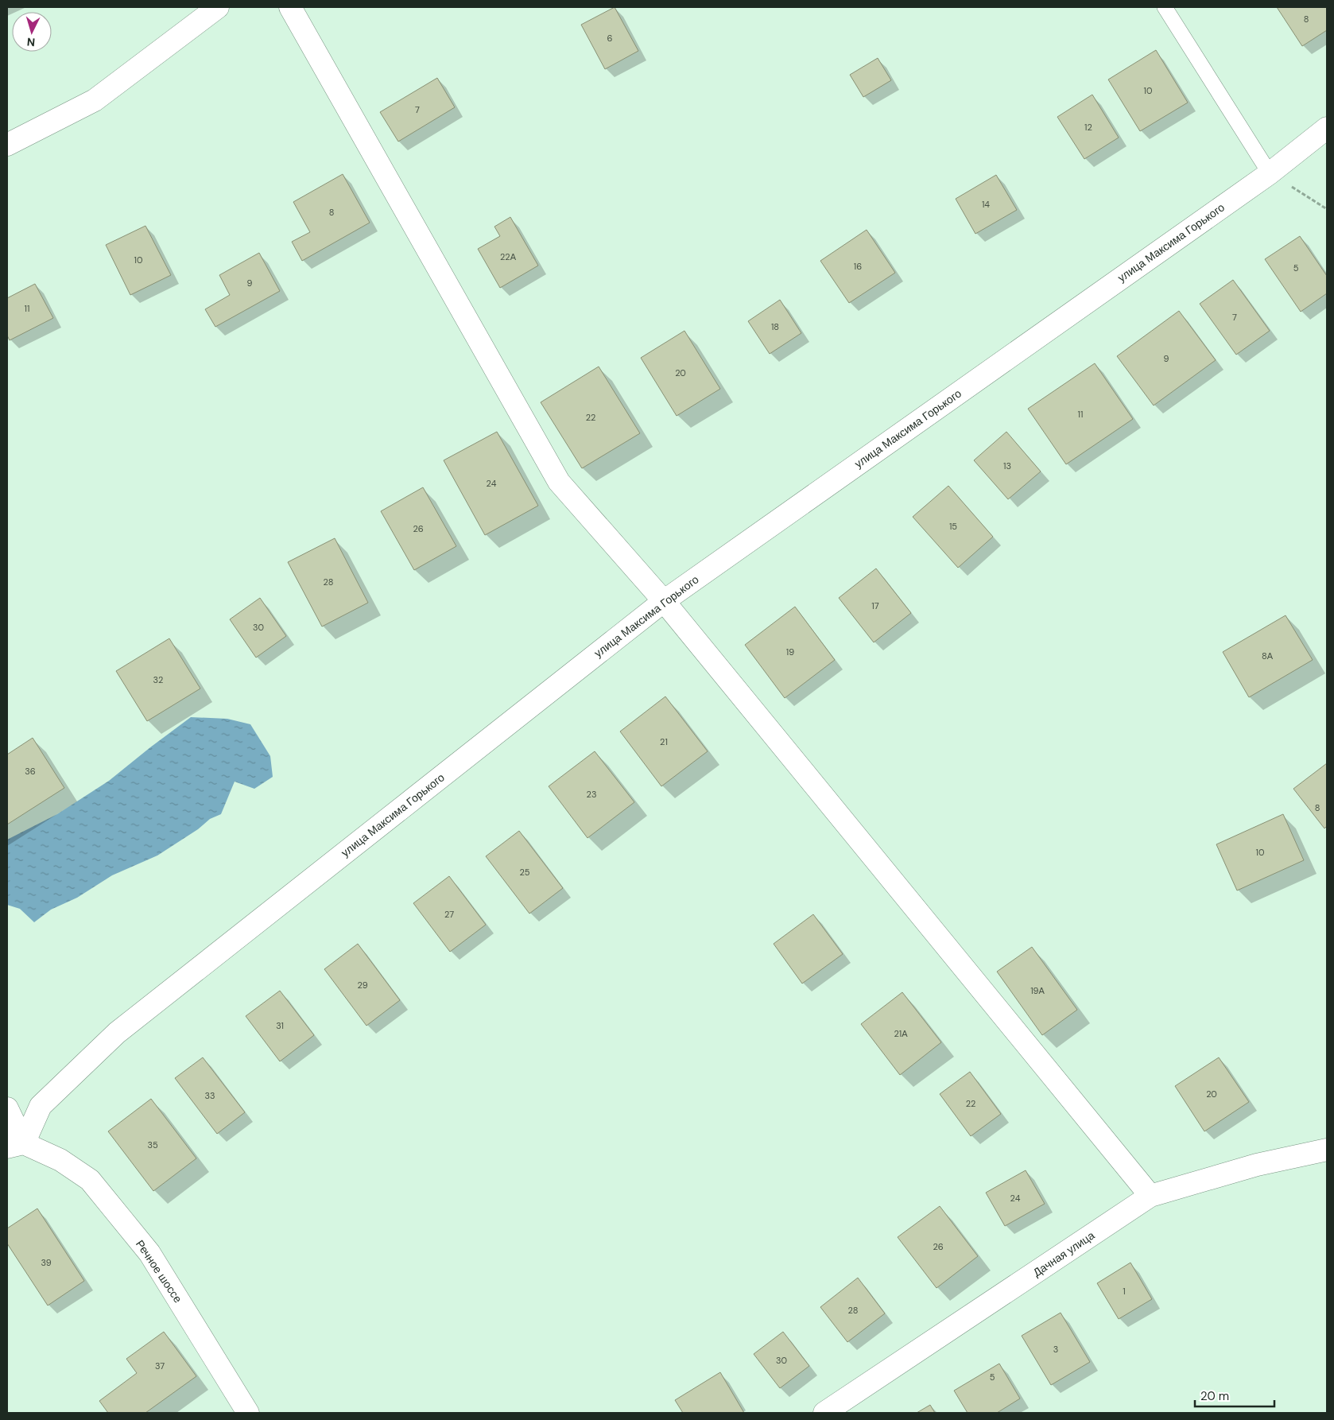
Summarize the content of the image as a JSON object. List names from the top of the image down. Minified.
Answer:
{"streets":{"street":["улица Максима Горького","Дачная улица","Речное шоссе"]},"crossings":[["улица Максима Горького","Речное шоссе"]],"house_numbers":["8","6","10","7","12","14","8","22А","10","16","5","9","11","7","18","9","20","11","22","13","24","15","26","28","17","30","19","8А","32","21","36","23","8","10","25","27","29","19А","31","21А","20","33","22","35","24","26","39","1","28","3","30","37","5"],"scale_bar":"20 m","north":"bottom"}
